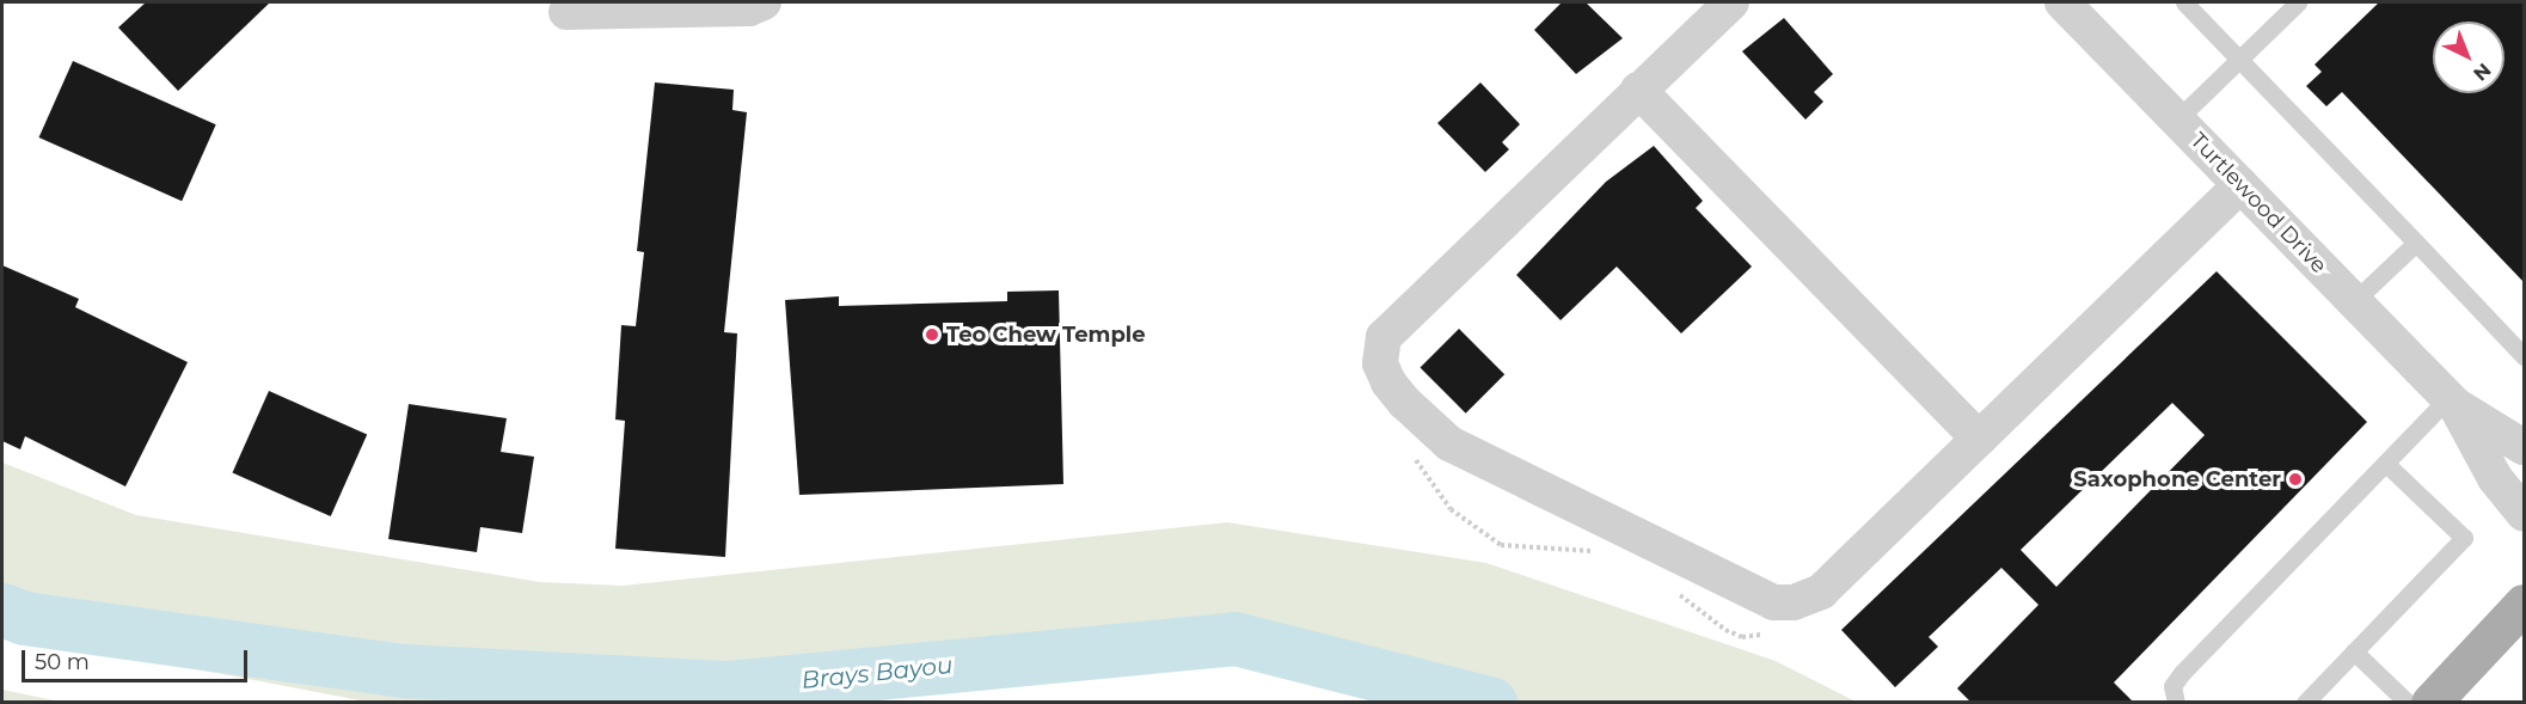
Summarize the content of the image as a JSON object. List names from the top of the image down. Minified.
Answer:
{"streets":{"street":["Turtlewood Drive"]},"water":["Brays Bayou"],"places":["Teo Chew Temple","Saxophone Center"],"scale_bar":"50 m","north":"bottom right"}
